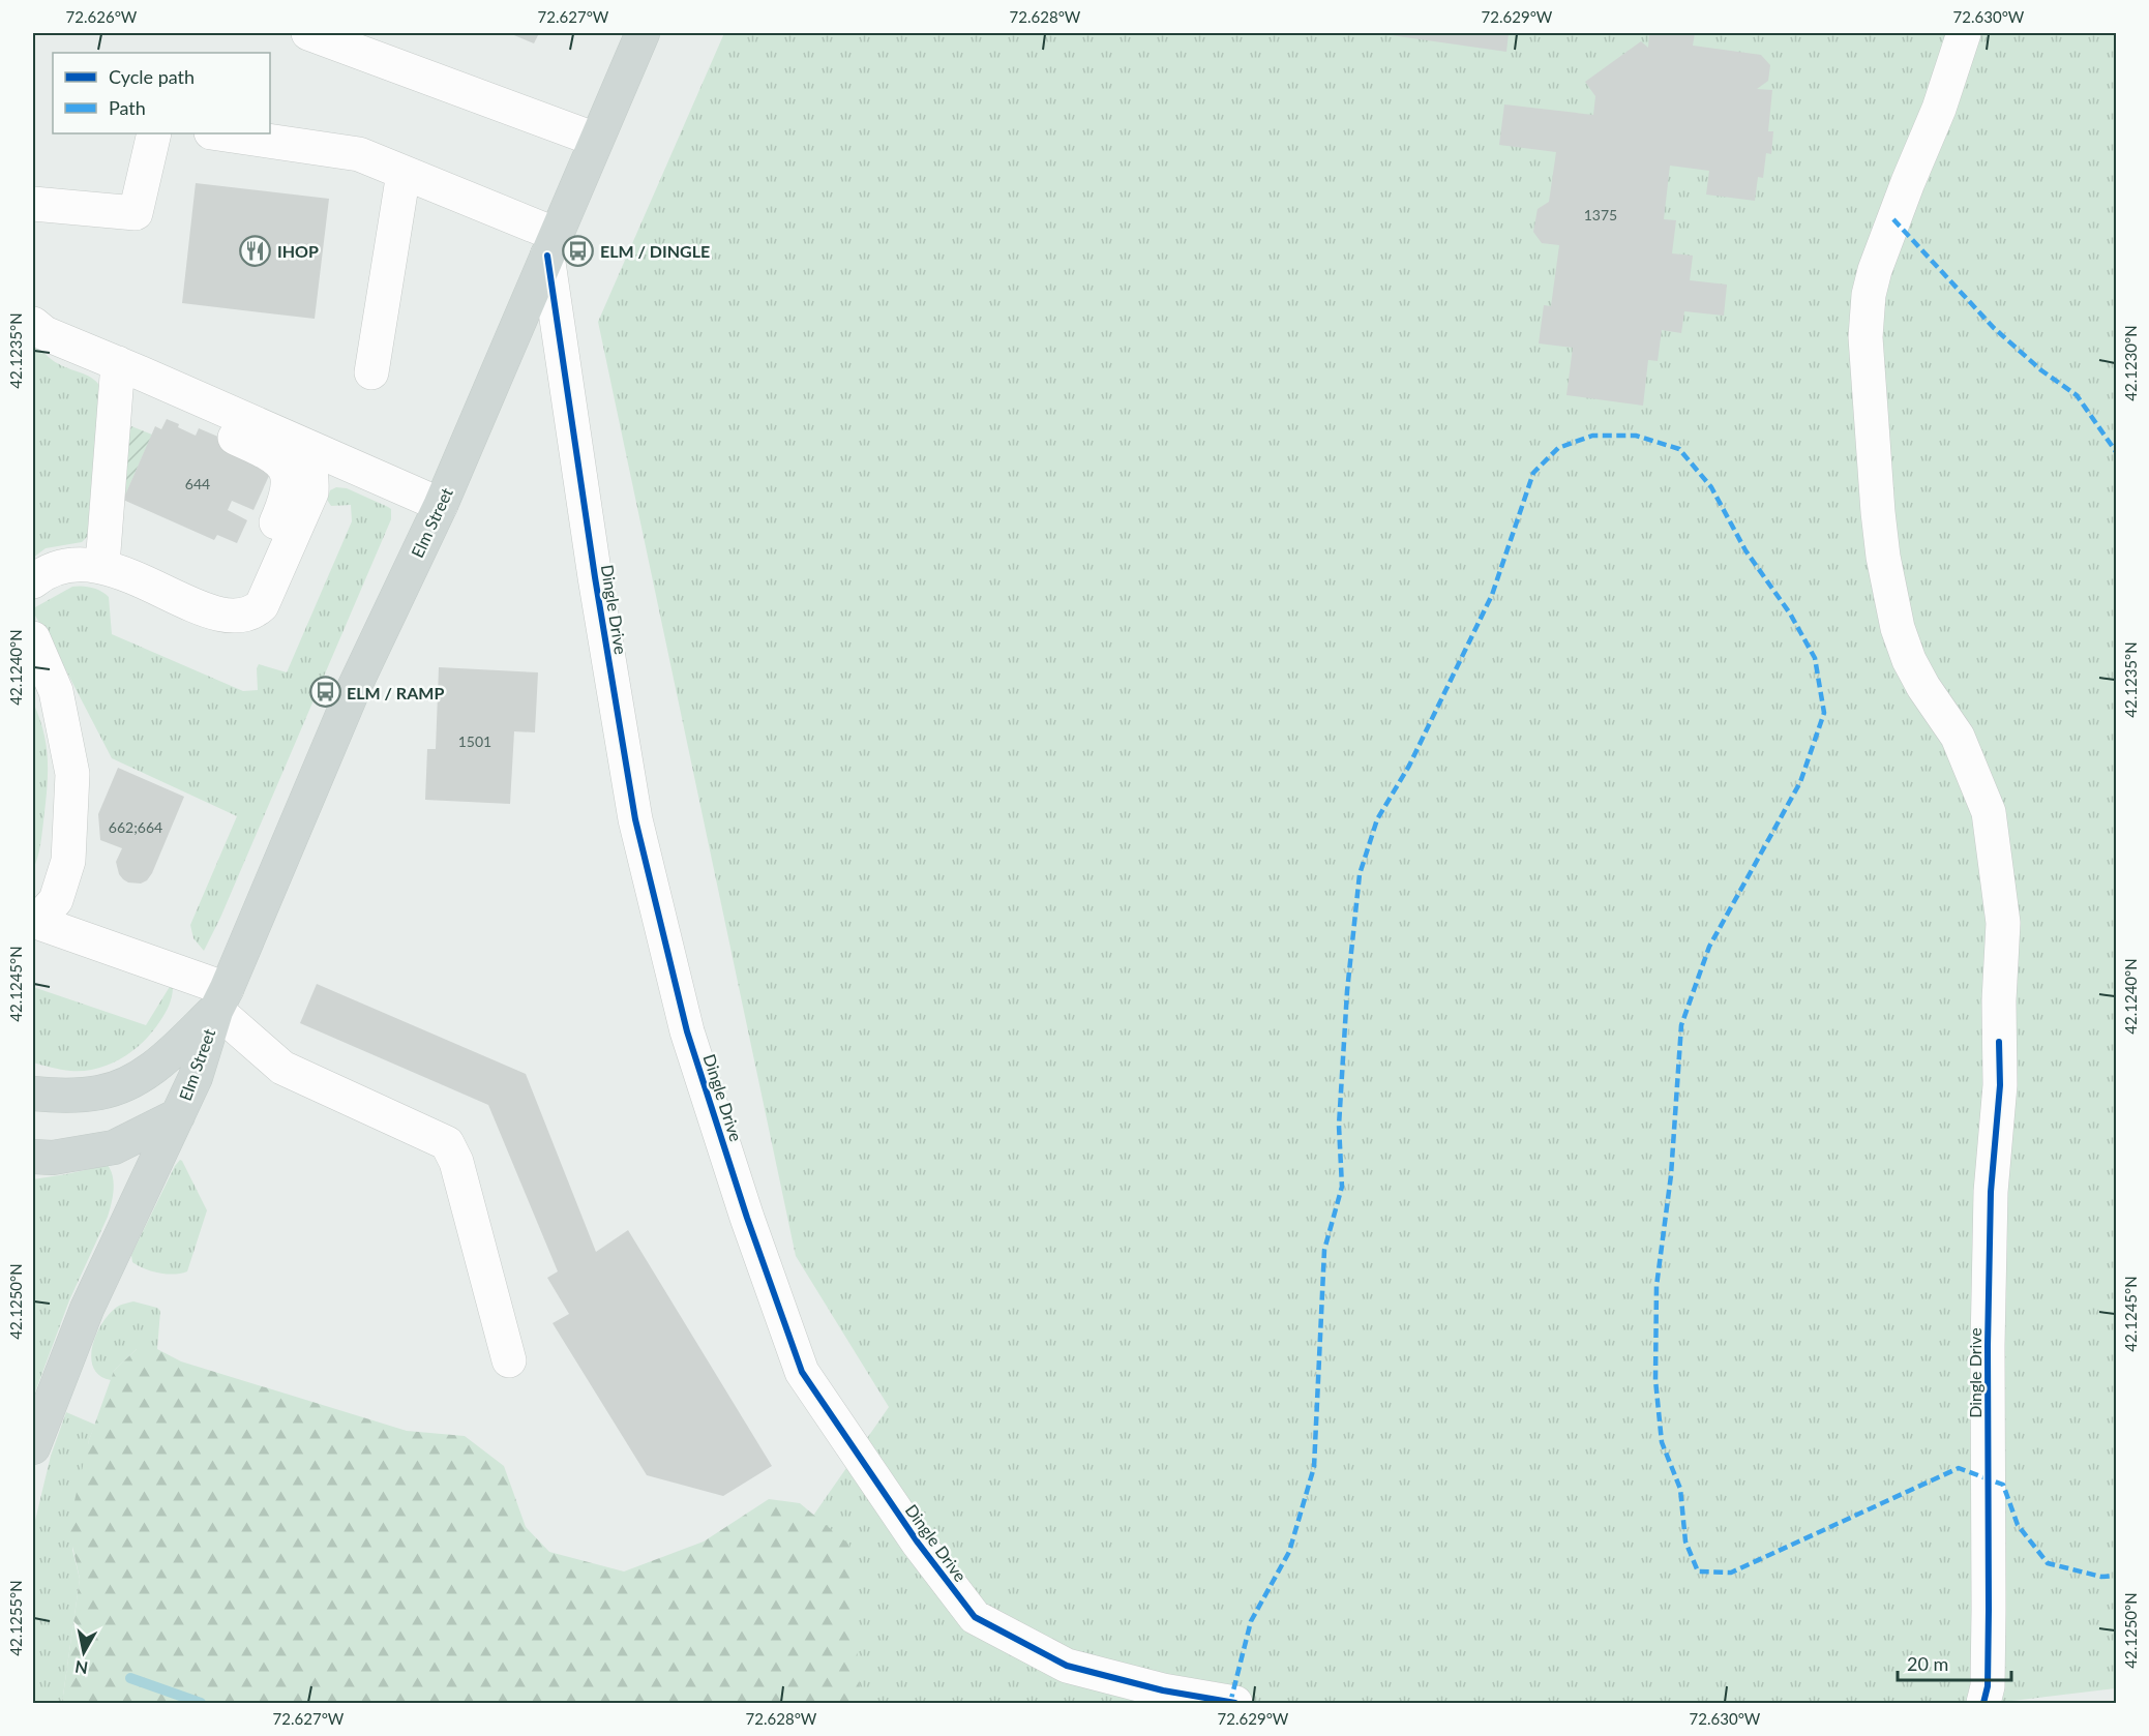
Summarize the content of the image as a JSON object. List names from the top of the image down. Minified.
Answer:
{"streets":{"main road":["Elm Street"],"street":["Dingle Drive"]},"crossings":[["Elm Street","Dingle Drive"]],"places":{"restaurant":["IHOP"],"bus stop":["ELM / DINGLE","ELM / RAMP"]},"house_numbers":["1375","644","1501","662;664"],"legend":["Cycle path","Path"],"scale_bar":"20 m","north":"bottom","coordinates":["72.626°W","72.627°W","72.628°W","72.629°W","72.630°W","42.1235°N","42.1230°N","42.1240°N","42.1245°N","42.1250°N","42.1255°N"]}
